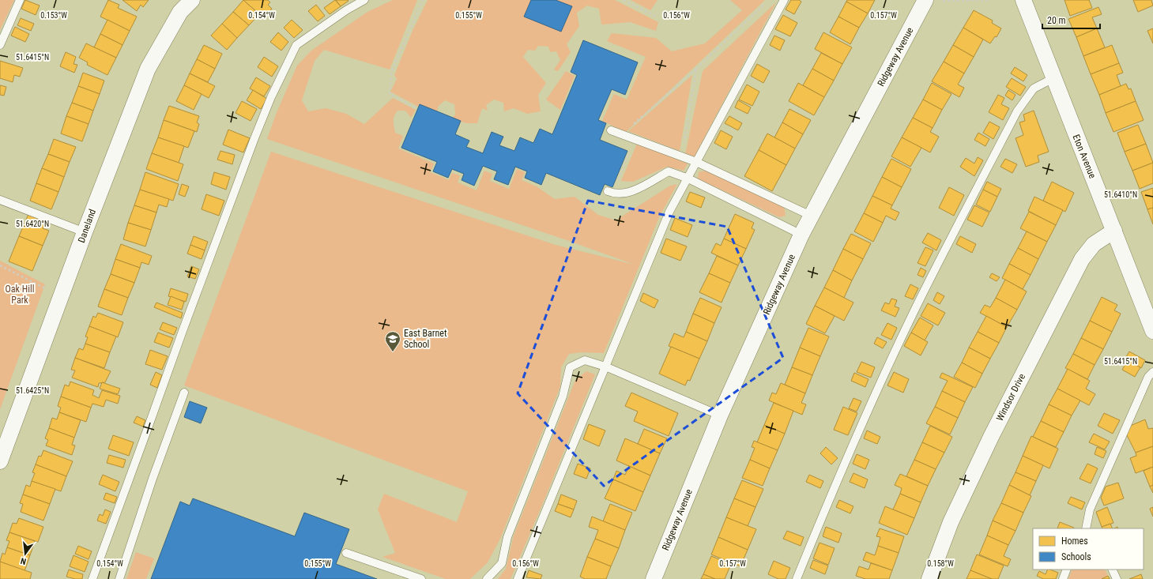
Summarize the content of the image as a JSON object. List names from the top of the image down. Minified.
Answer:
{"streets":{"street":["Ridgeway Avenue","Eton Avenue","Daneland","Windsor Drive"]},"crossings":[["Eton Avenue","Windsor Drive"]],"parks":["Oak Hill Park"],"places":{"school or university":["East Barnet School"]},"legend":["Homes","Schools"],"scale_bar":"20 m","north":"bottom","coordinates":["0.153°W","0.155°W","0.154°W","0.156°W","0.157°W","51.6415°N","51.6410°N","51.6420°N","51.6425°N","0.158°W"]}
